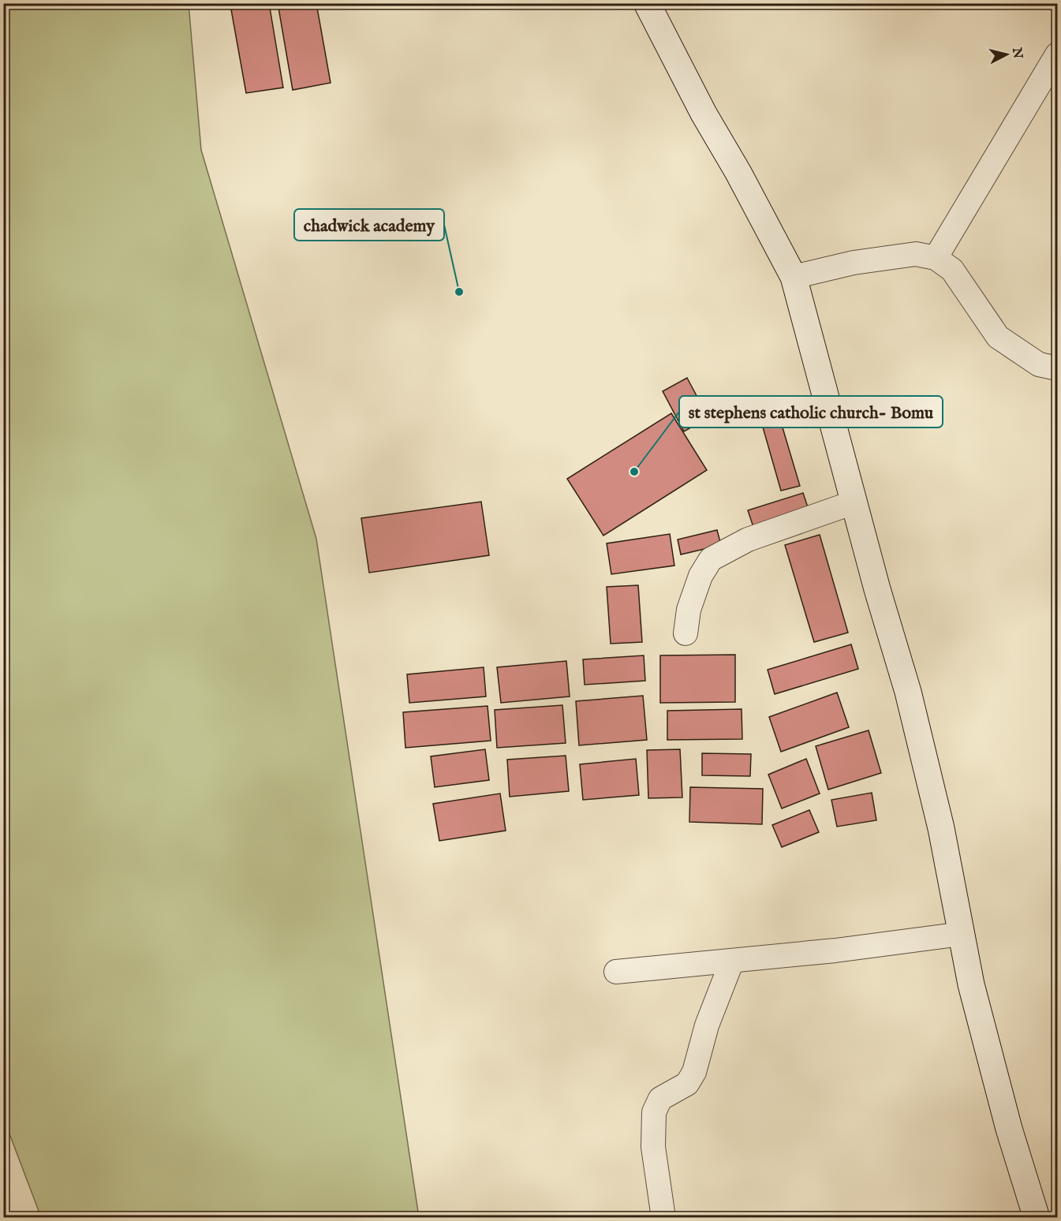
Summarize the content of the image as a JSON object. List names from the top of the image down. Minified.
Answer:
{"places":["chadwick academy","st stephens catholic church- Bomu"],"north":"right"}
